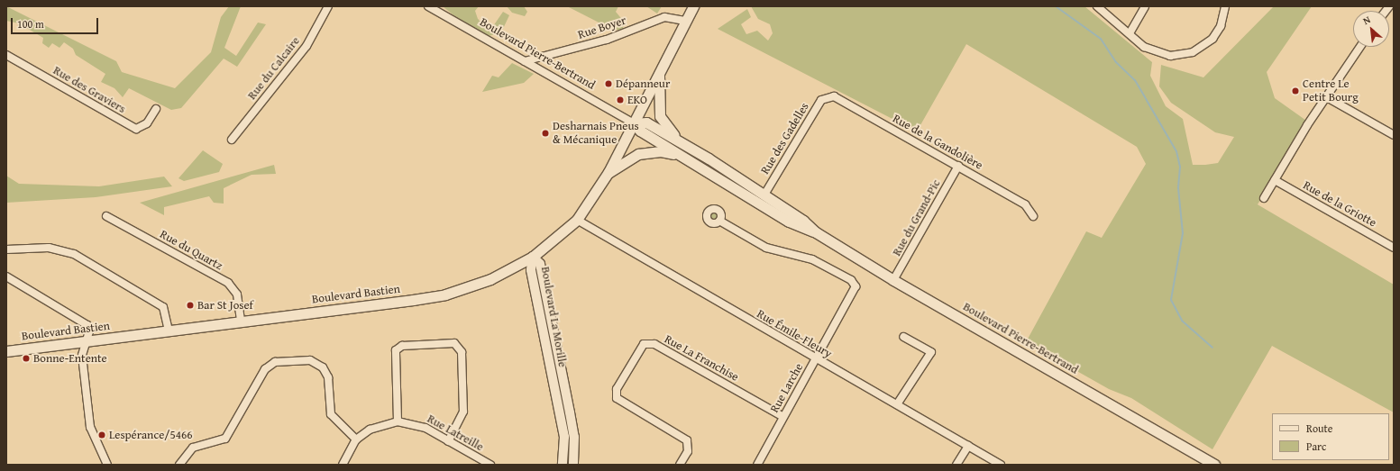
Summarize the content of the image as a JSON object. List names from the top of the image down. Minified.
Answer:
{"streets":{"main road":["Boulevard Pierre-Bertrand","Boulevard Bastien"],"street":["Rue Boyer","Rue du Calcaire","Rue des Graviers","Rue des Gadelles","Rue de la Gandolière","Rue de la Griotte","Rue du Grand-Pic","Rue du Quartz","Boulevard La Morille","Rue Émile-Fleury","Rue La Franchise","Rue Larche","Rue Latreille"]},"crossings":[["Rue Boyer","Boulevard Pierre-Bertrand"],["Rue Boyer","Boulevard Bastien"],["Boulevard Pierre-Bertrand","Rue des Gadelles"],["Boulevard Pierre-Bertrand","Rue du Grand-Pic"],["Boulevard Pierre-Bertrand","Boulevard Bastien"],["Rue des Gadelles","Rue de la Gandolière"],["Rue de la Gandolière","Rue du Grand-Pic"],["Rue du Quartz","Boulevard Bastien"],["Boulevard Bastien","Boulevard La Morille"],["Boulevard Bastien","Rue Émile-Fleury"],["Rue Émile-Fleury","Rue Larche"],["Rue La Franchise","Rue Larche"]],"places":["Dépanneur","Centre Le Petit Bourg","EKO","Desharnais Pneus & Mécanique","Bar St Josef","Bonne-Entente","Lespérance/5466"],"legend":["Route","Parc"],"scale_bar":"100 m","north":"top left"}
